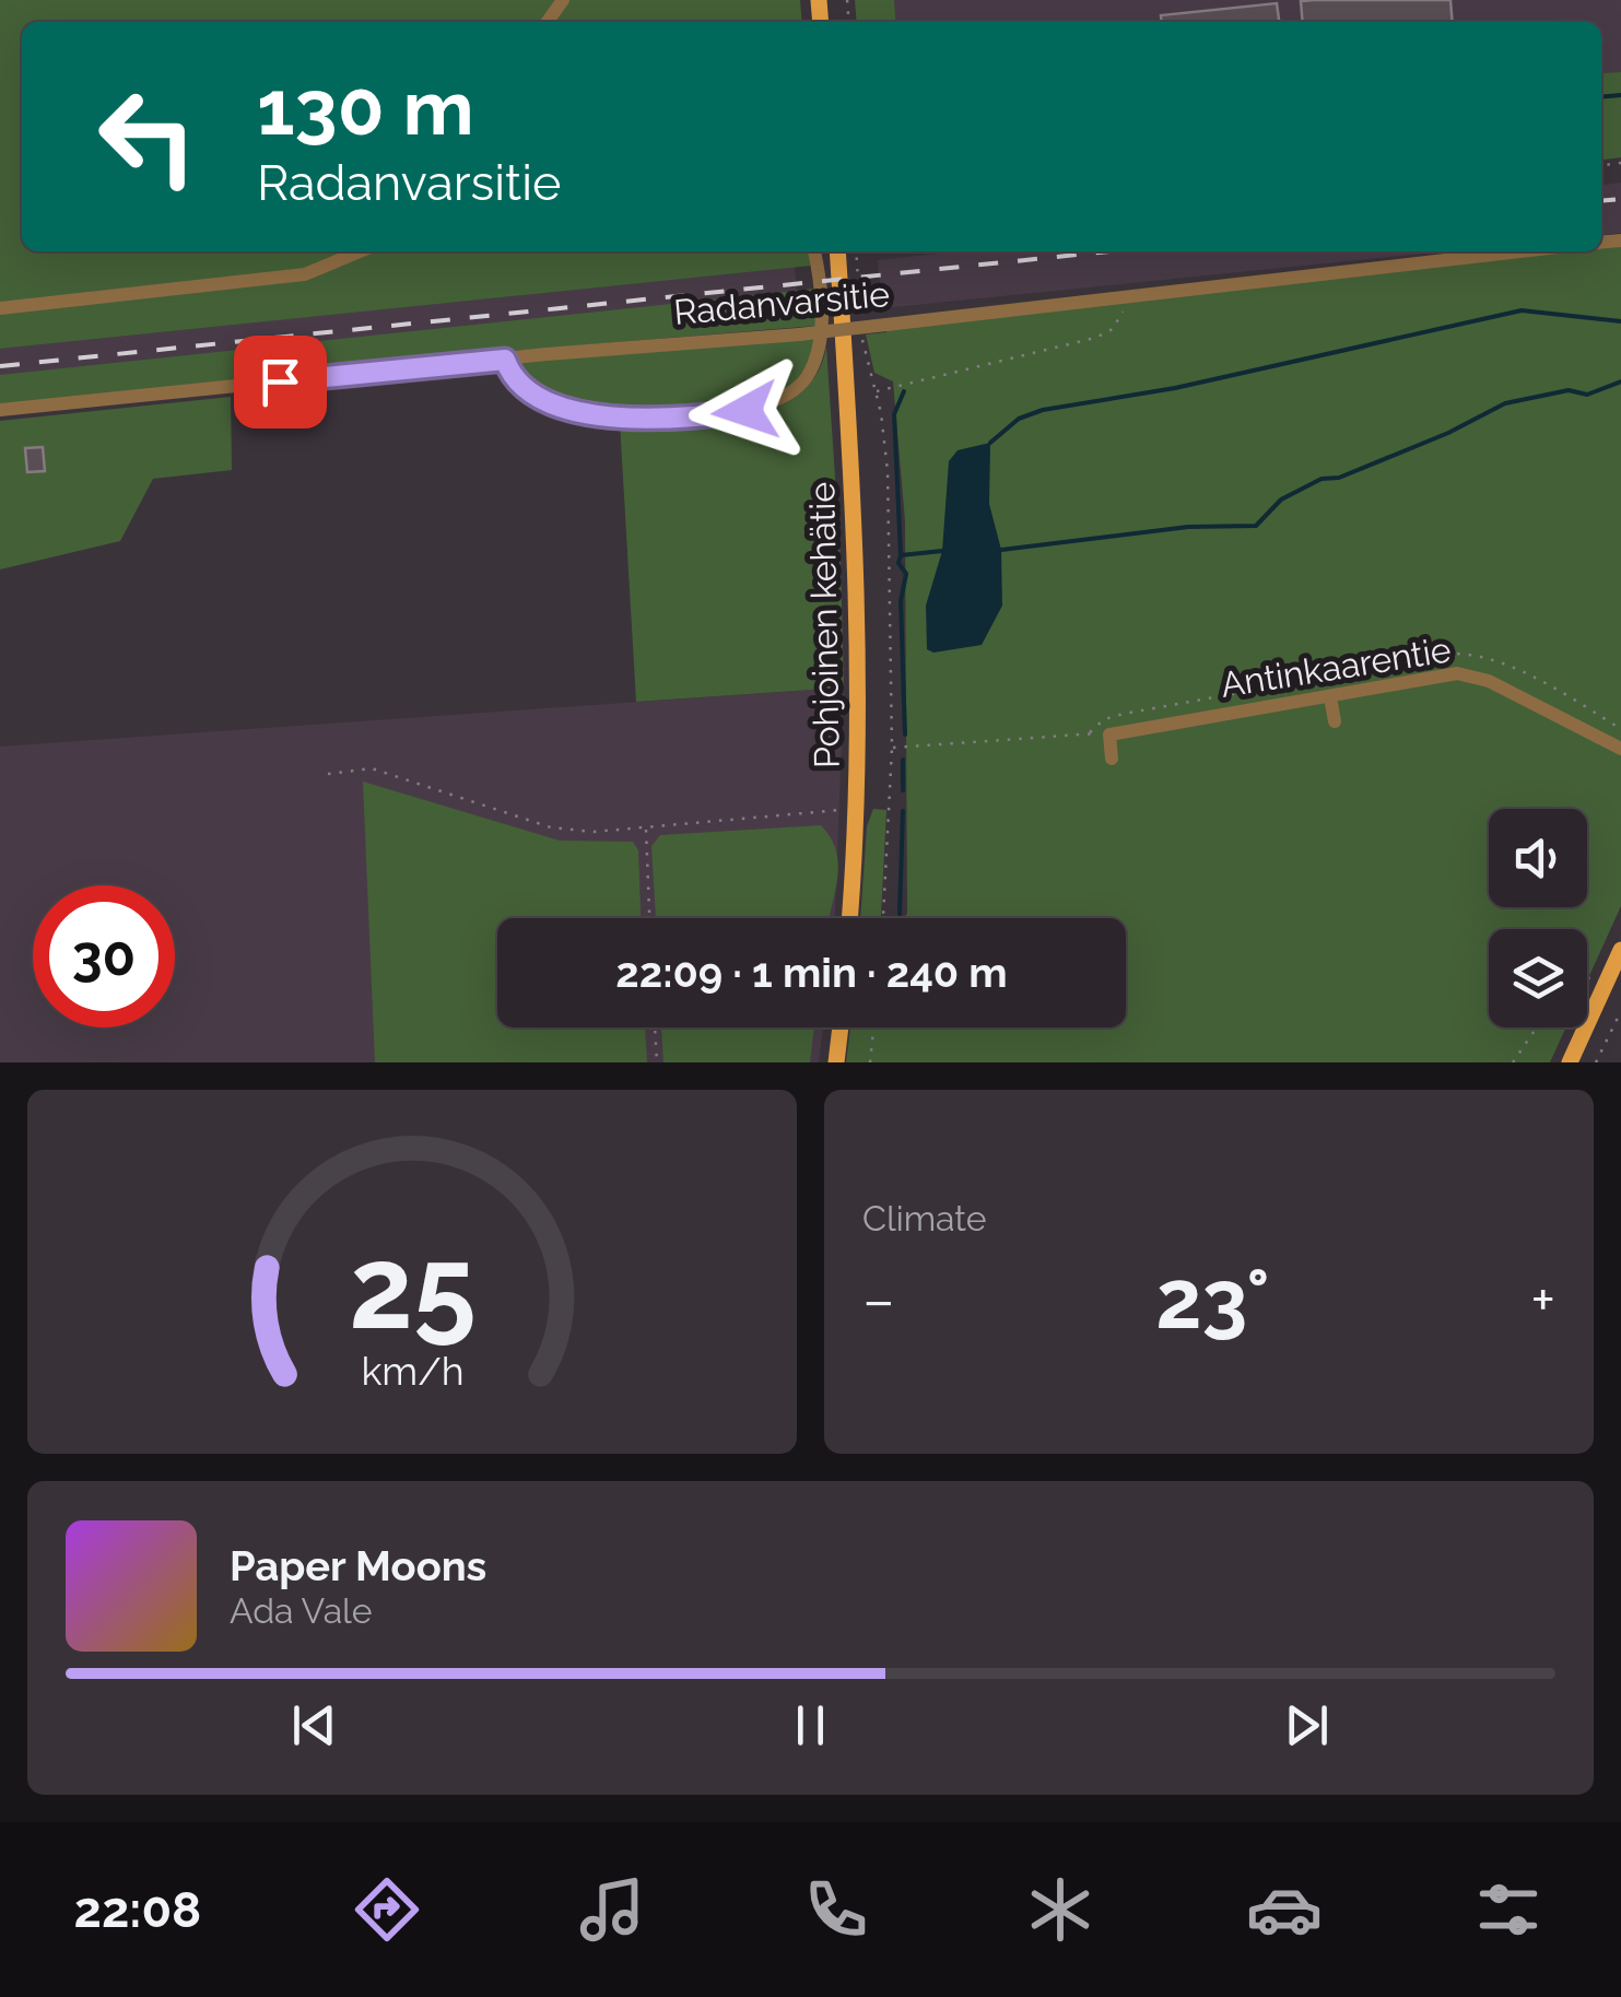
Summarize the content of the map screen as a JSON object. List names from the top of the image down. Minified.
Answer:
{"streets":{"main road":["Pohjoinen kehätie"],"street":["Radanvarsitie","Antinkaarentie"]},"page":{"turn":["130 m","Radanvarsitie"],"limit":"30","trip":"22:09 · 1 min · 240 m","tile":"Climate","heat":["−","23°","+"],"song":["Paper Moons","Ada Vale"],"tabs":"22:08","gauge":["25","km/h"]}}
